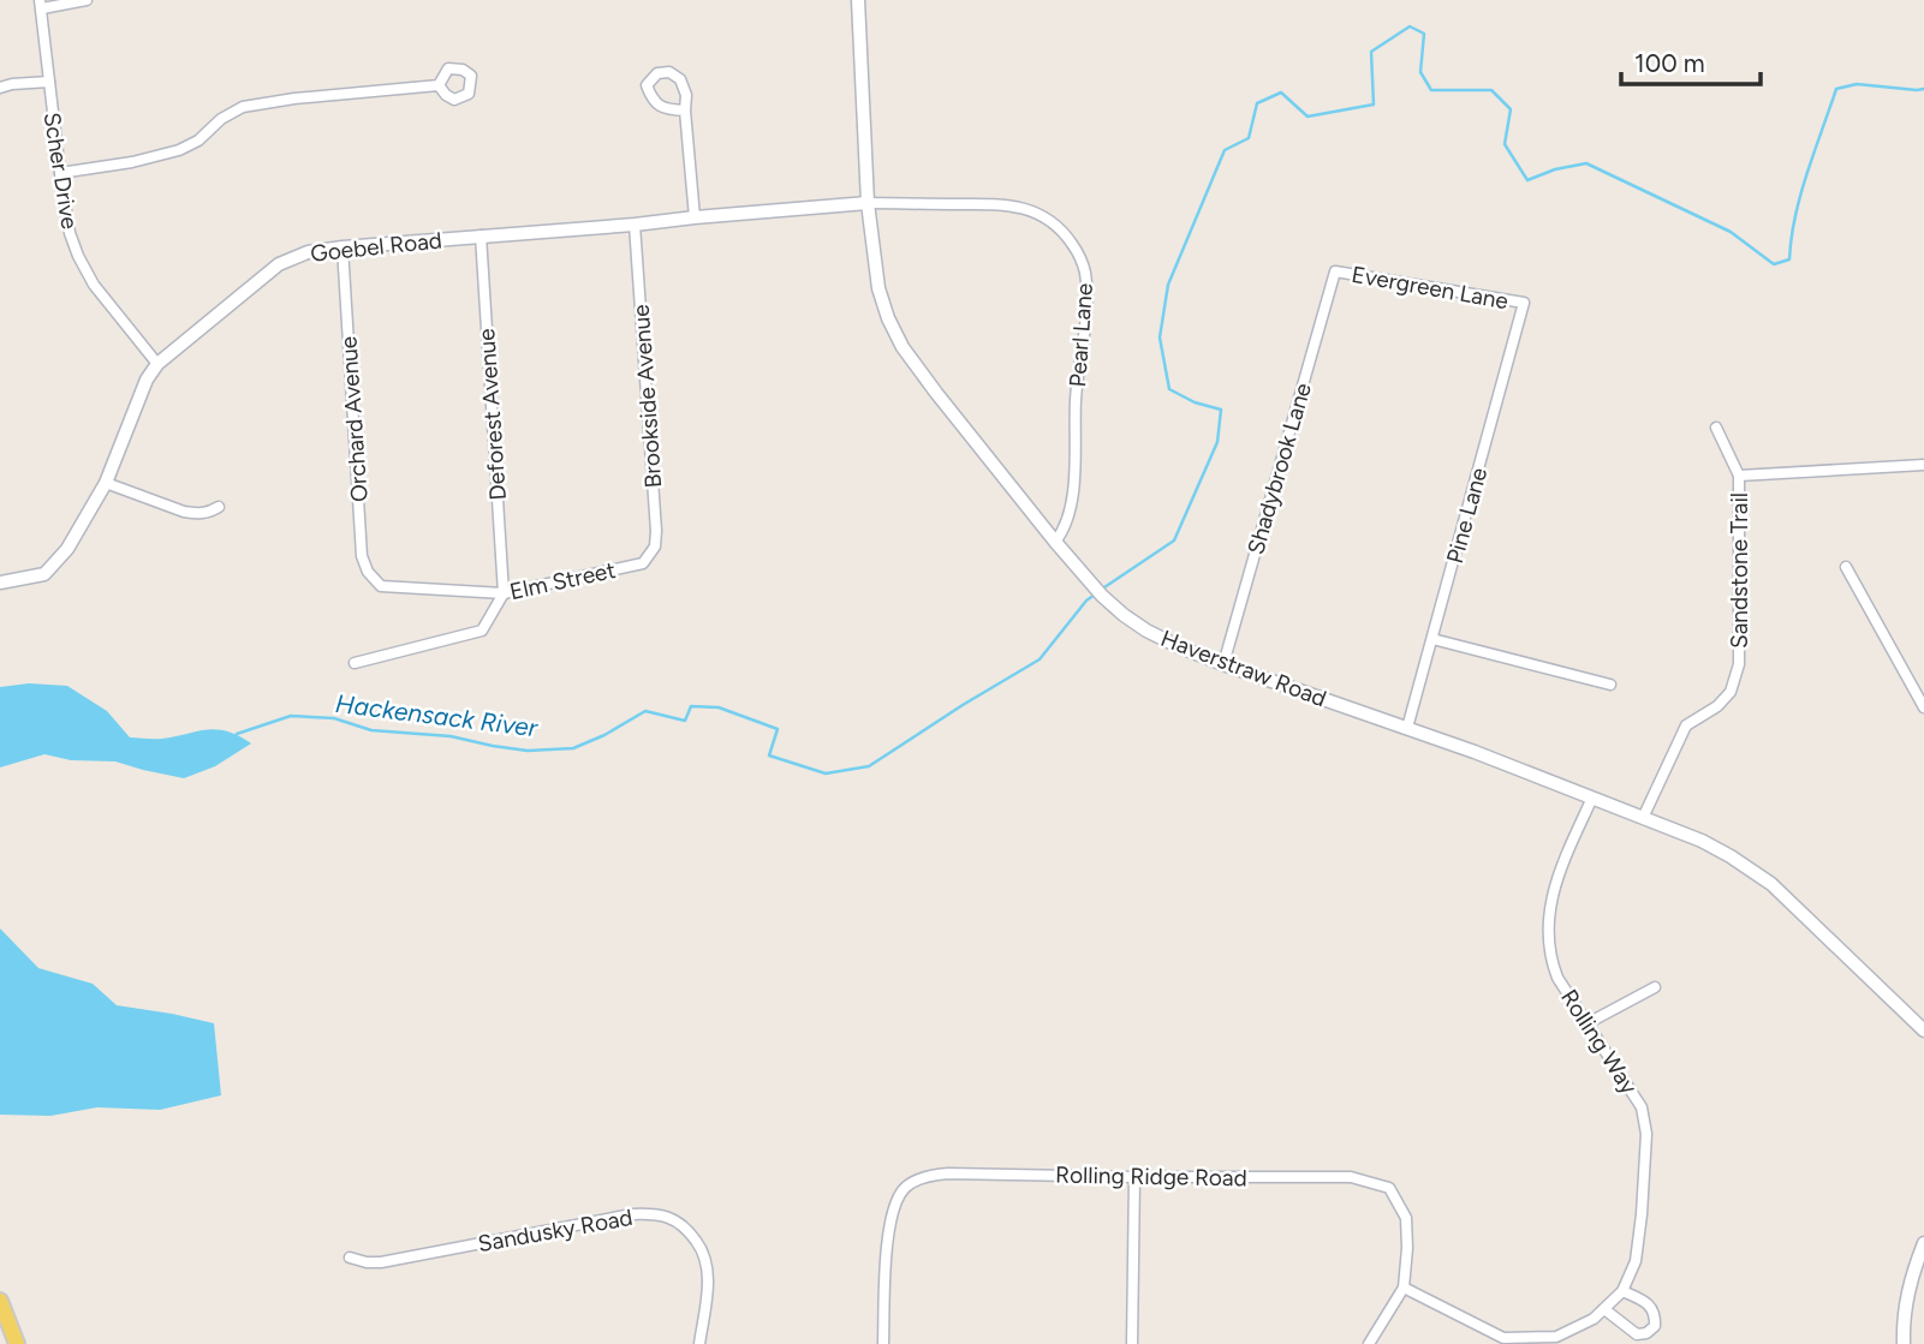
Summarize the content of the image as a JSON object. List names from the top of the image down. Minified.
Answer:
{"streets":{"street":["Scher Drive","Goebel Road","Evergreen Lane","Pearl Lane","Brookside Avenue","Deforest Avenue","Orchard Avenue","Shadybrook Lane","Pine Lane","Sandstone Trail","Elm Street","Haverstraw Road","Rolling Way","Rolling Ridge Road","Sandusky Road"]},"crossings":[["Scher Drive","Goebel Road"],["Goebel Road","Pearl Lane"],["Goebel Road","Brookside Avenue"],["Goebel Road","Deforest Avenue"],["Goebel Road","Orchard Avenue"],["Goebel Road","Haverstraw Road"],["Evergreen Lane","Shadybrook Lane"],["Evergreen Lane","Pine Lane"],["Pearl Lane","Haverstraw Road"],["Brookside Avenue","Elm Street"],["Deforest Avenue","Elm Street"],["Orchard Avenue","Elm Street"],["Shadybrook Lane","Haverstraw Road"],["Pine Lane","Haverstraw Road"],["Sandstone Trail","Haverstraw Road"],["Haverstraw Road","Rolling Way"],["Rolling Way","Rolling Ridge Road"]],"water":["Hackensack River"],"scale_bar":"100 m"}
